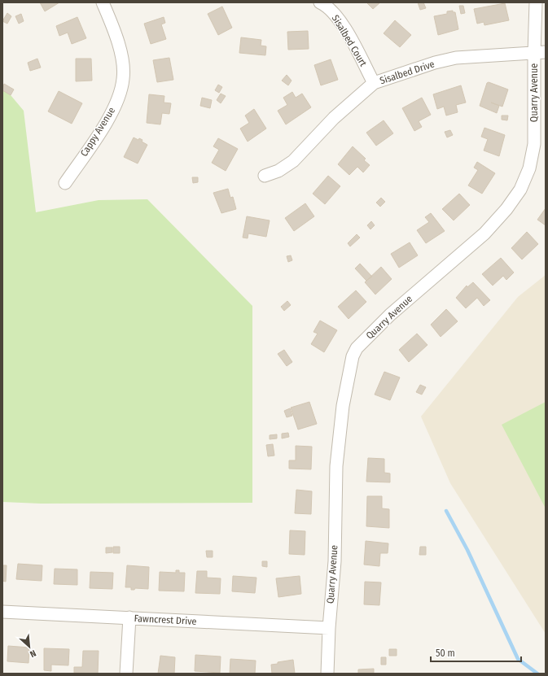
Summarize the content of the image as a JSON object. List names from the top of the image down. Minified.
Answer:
{"streets":{"street":["Sisalbed Court","Sisalbed Drive","Quarry Avenue","Cappy Avenue","Fawncrest Drive"]},"crossings":[["Sisalbed Court","Sisalbed Drive"],["Sisalbed Drive","Quarry Avenue"],["Quarry Avenue","Fawncrest Drive"]],"scale_bar":"50 m","north":"bottom right"}
